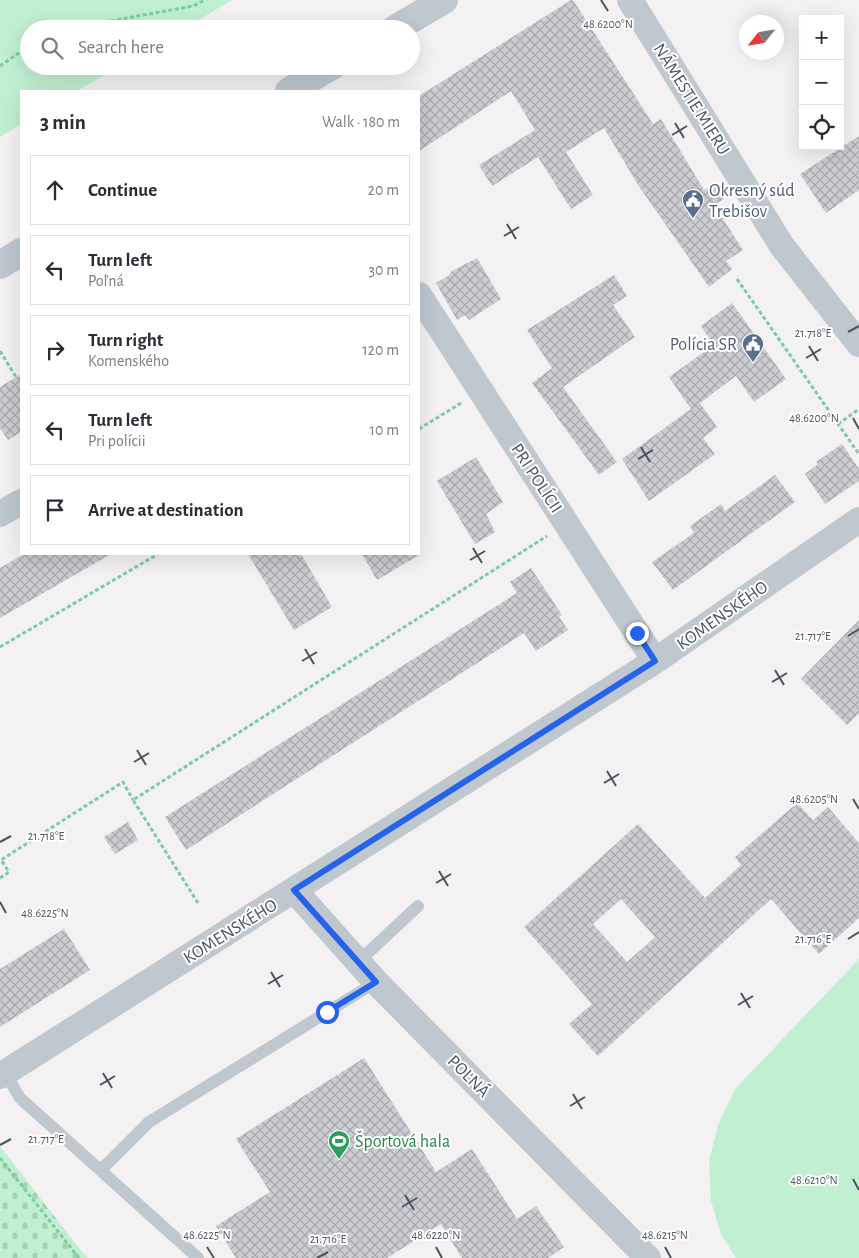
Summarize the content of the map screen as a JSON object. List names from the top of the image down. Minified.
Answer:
{"streets":{"street":["NÁMESTIE MIERU","PRI POLÍCII","KOMENSKÉHO","POĽNÁ"]},"crossings":[["PRI POLÍCII","KOMENSKÉHO"],["KOMENSKÉHO","POĽNÁ"]],"places":{"public building":["Okresný súd Trebišov","Polícia SR"],"sports":["Športová hala"]},"north":"bottom left","page":{"map_buttons":["+","−"],"search":"Search here","heading":["3 min","Walk · 180 m"],"list":[["Continue","20 m"],["Turn left","Poľná","30 m"],["Turn right","Komenského","120 m"],["Turn left","Pri polícii","10 m"],"Arrive at destination"]},"coordinates":["48.6200°N","21.718°E","21.717°E","48.6205°N","48.6225°N","21.716°E","48.6210°N","48.6220°N","48.6215°N"]}
